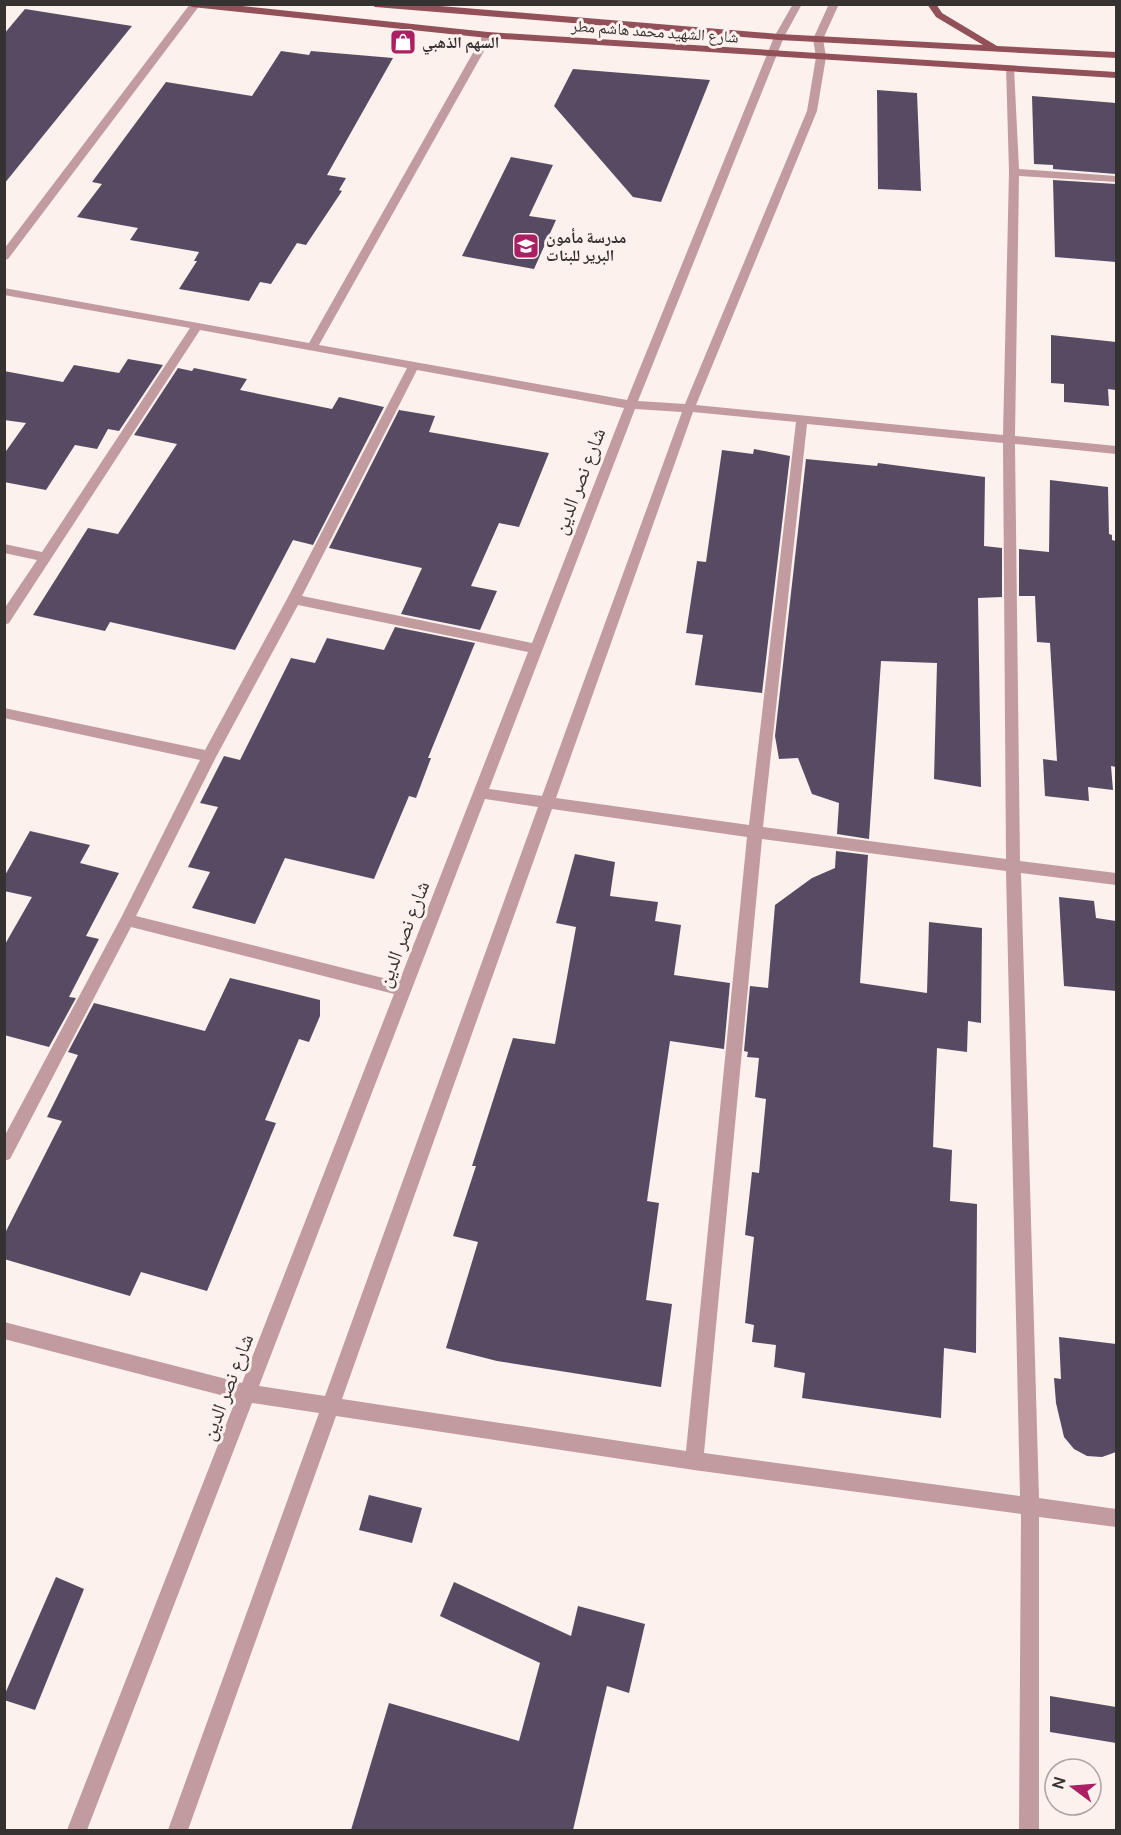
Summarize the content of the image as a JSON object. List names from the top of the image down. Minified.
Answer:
{"streets":{"main road":["شارع الشهيد محمد هاشم مطر"],"street":["شارع نصر الدين"]},"crossings":[["شارع الشهيد محمد هاشم مطر","شارع نصر الدين"]],"places":{"shop":["السهم الذهبي"],"school or university":["مدرسة مأمون البرير للبنات"]},"north":"left"}
